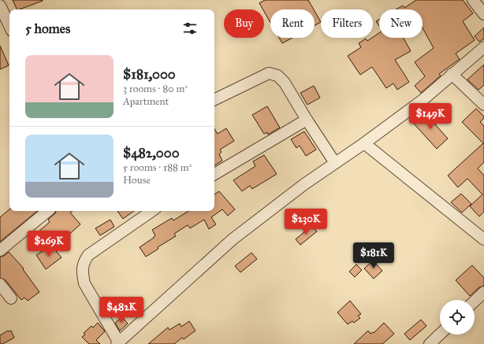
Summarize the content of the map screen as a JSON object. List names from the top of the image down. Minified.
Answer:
{"page":{"chip":["Buy","Rent","Filters","New"],"heading":"5 homes","list":[{"name":"$181,000","note":"3 rooms · 80 m² · Apartment"},{"name":"$482,000","note":"5 rooms · 188 m² · House"}],"price":["$149K","$230K","$269K","$181K","$482K"]}}
